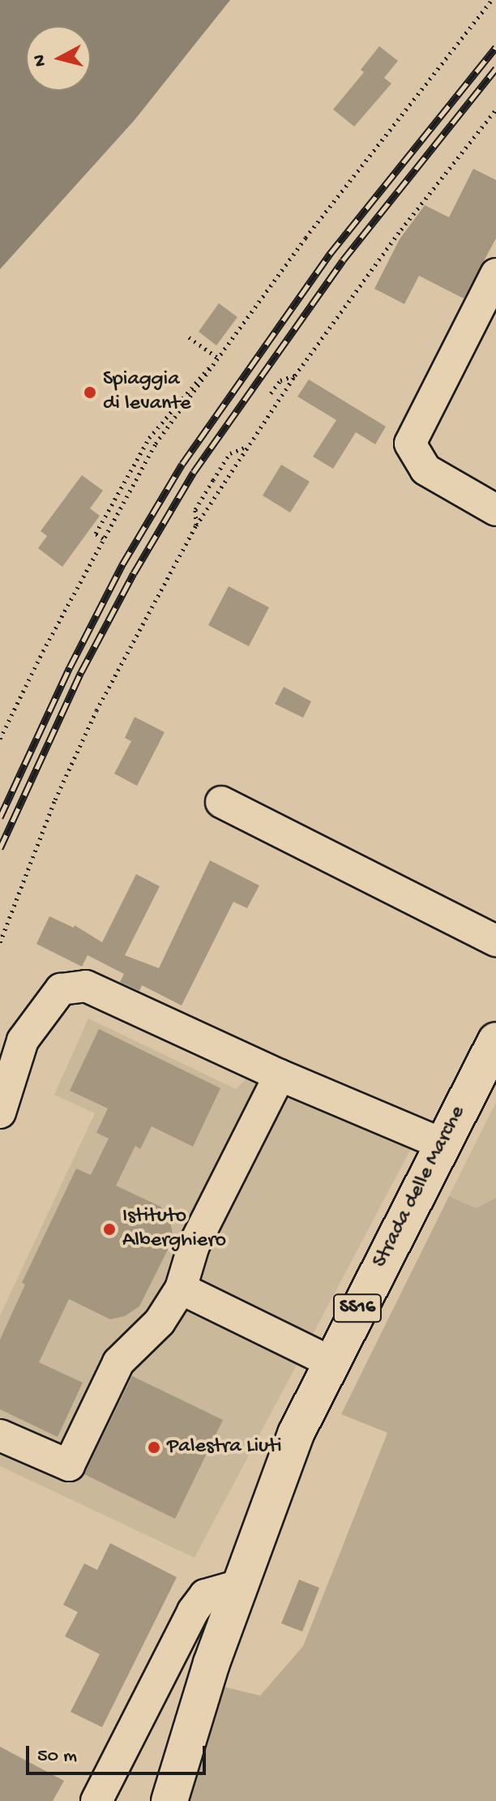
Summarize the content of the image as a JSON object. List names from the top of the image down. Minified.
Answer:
{"streets":{"main road":["Strada delle Marche","SS16"]},"crossings":[["Strada delle Marche","SS16"]],"places":["Spiaggia di levante","Istituto Alberghiero","Palestra Liuti"],"scale_bar":"50 m","north":"left"}
